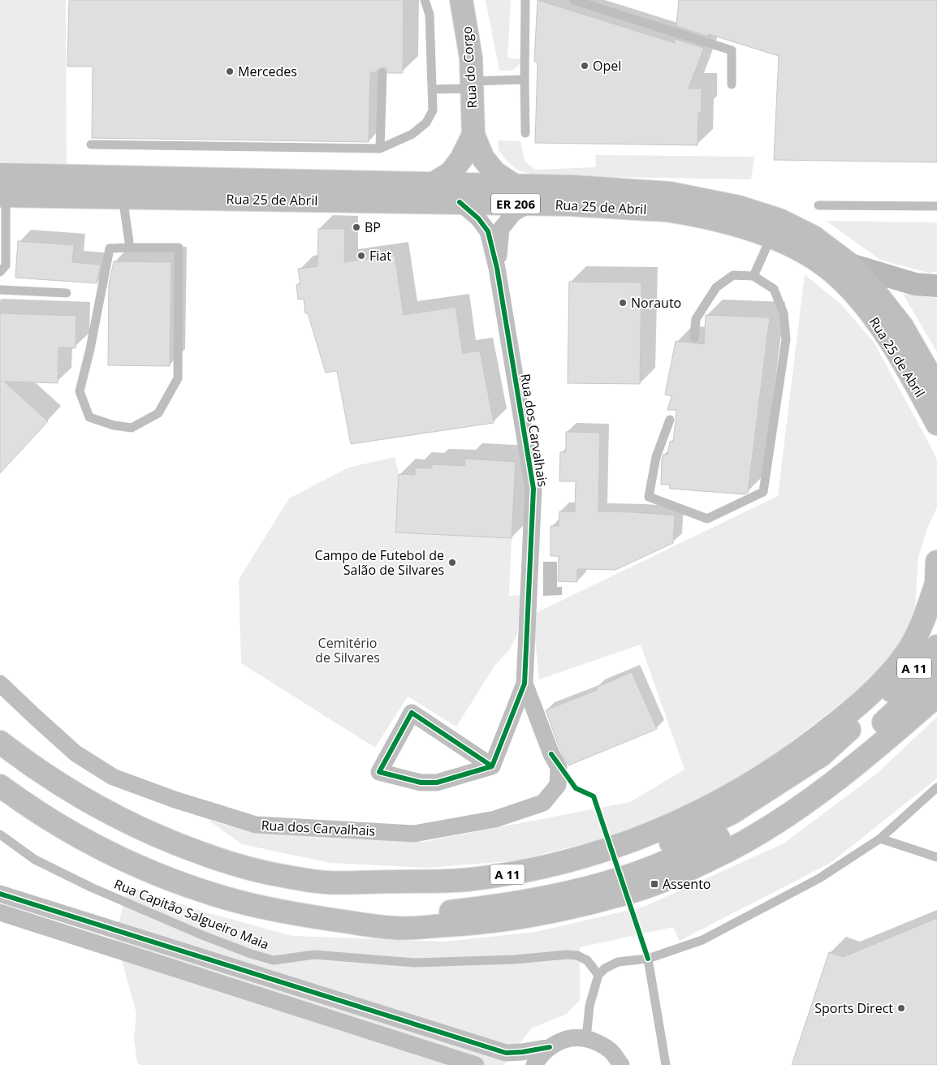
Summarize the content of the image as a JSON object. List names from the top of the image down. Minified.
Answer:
{"streets":{"main road":["Rua do Corgo","Rua 25 de Abril","ER 206","A 11"],"street":["Rua dos Carvalhais"],"lane":["Rua Capitão Salgueiro Maia"]},"crossings":[["Rua do Corgo","Rua 25 de Abril"],["Rua 25 de Abril","Rua dos Carvalhais"]],"parks":["Cemitério de Silvares"],"places":{"other":["Opel","Mercedes","BP","Fiat","Norauto","Campo de Futebol de Salão de Silvares","Sports Direct"],"transit":["Assento"]}}
